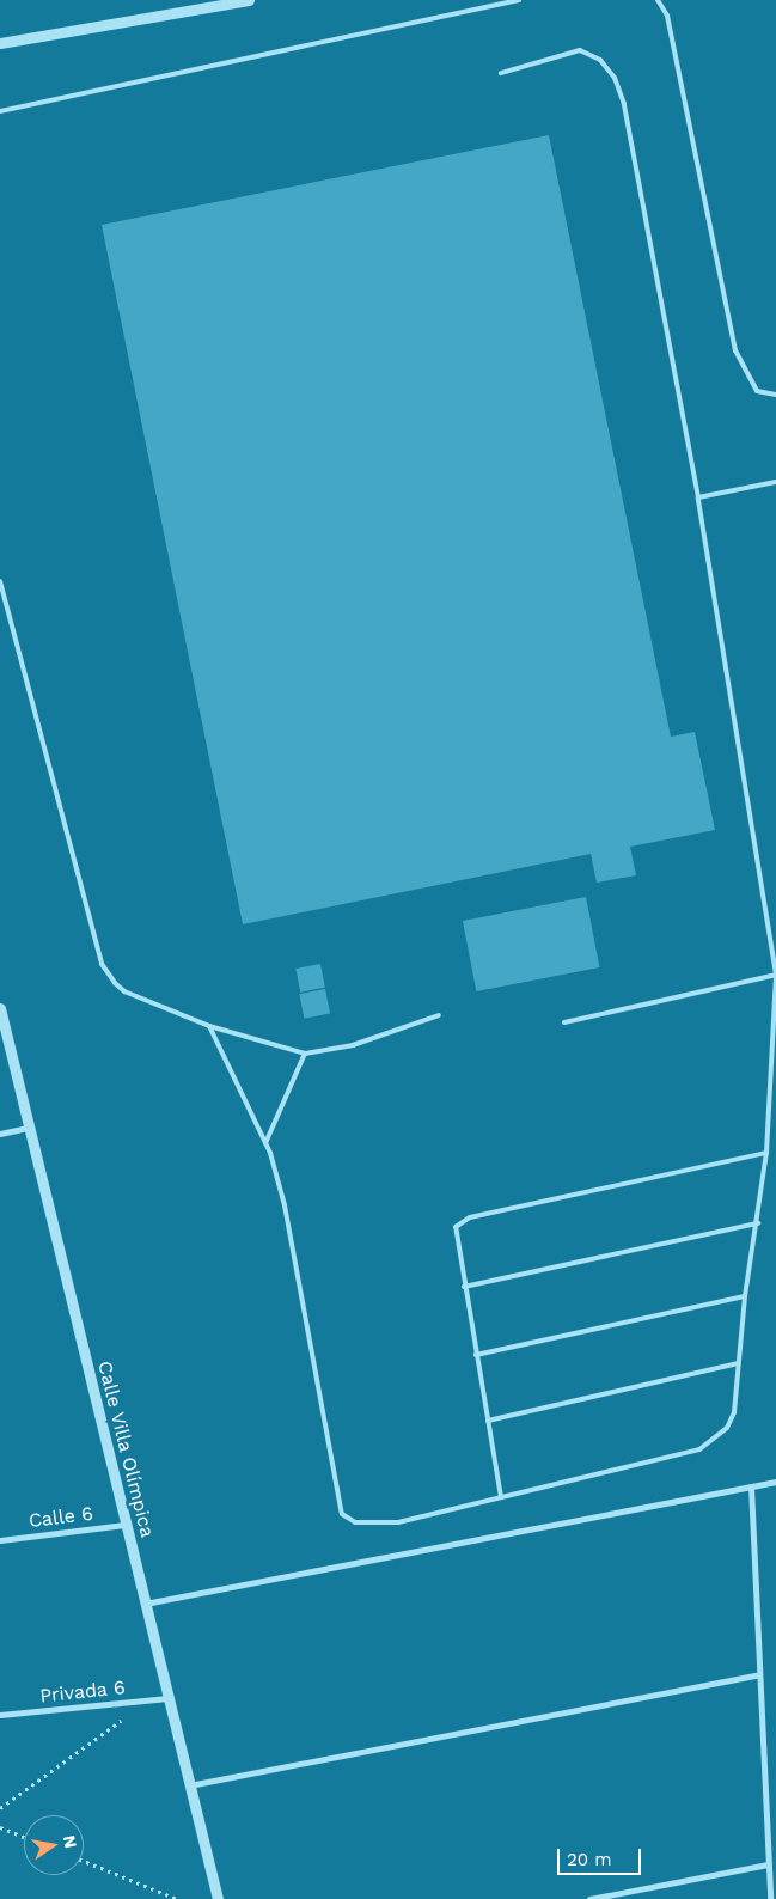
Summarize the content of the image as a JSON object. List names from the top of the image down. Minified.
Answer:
{"streets":{"street":["Calle Villa Olímpica","Calle 6","Privada 6"]},"crossings":[["Calle Villa Olímpica","Calle 6"],["Calle Villa Olímpica","Privada 6"]],"scale_bar":"20 m","north":"right"}
